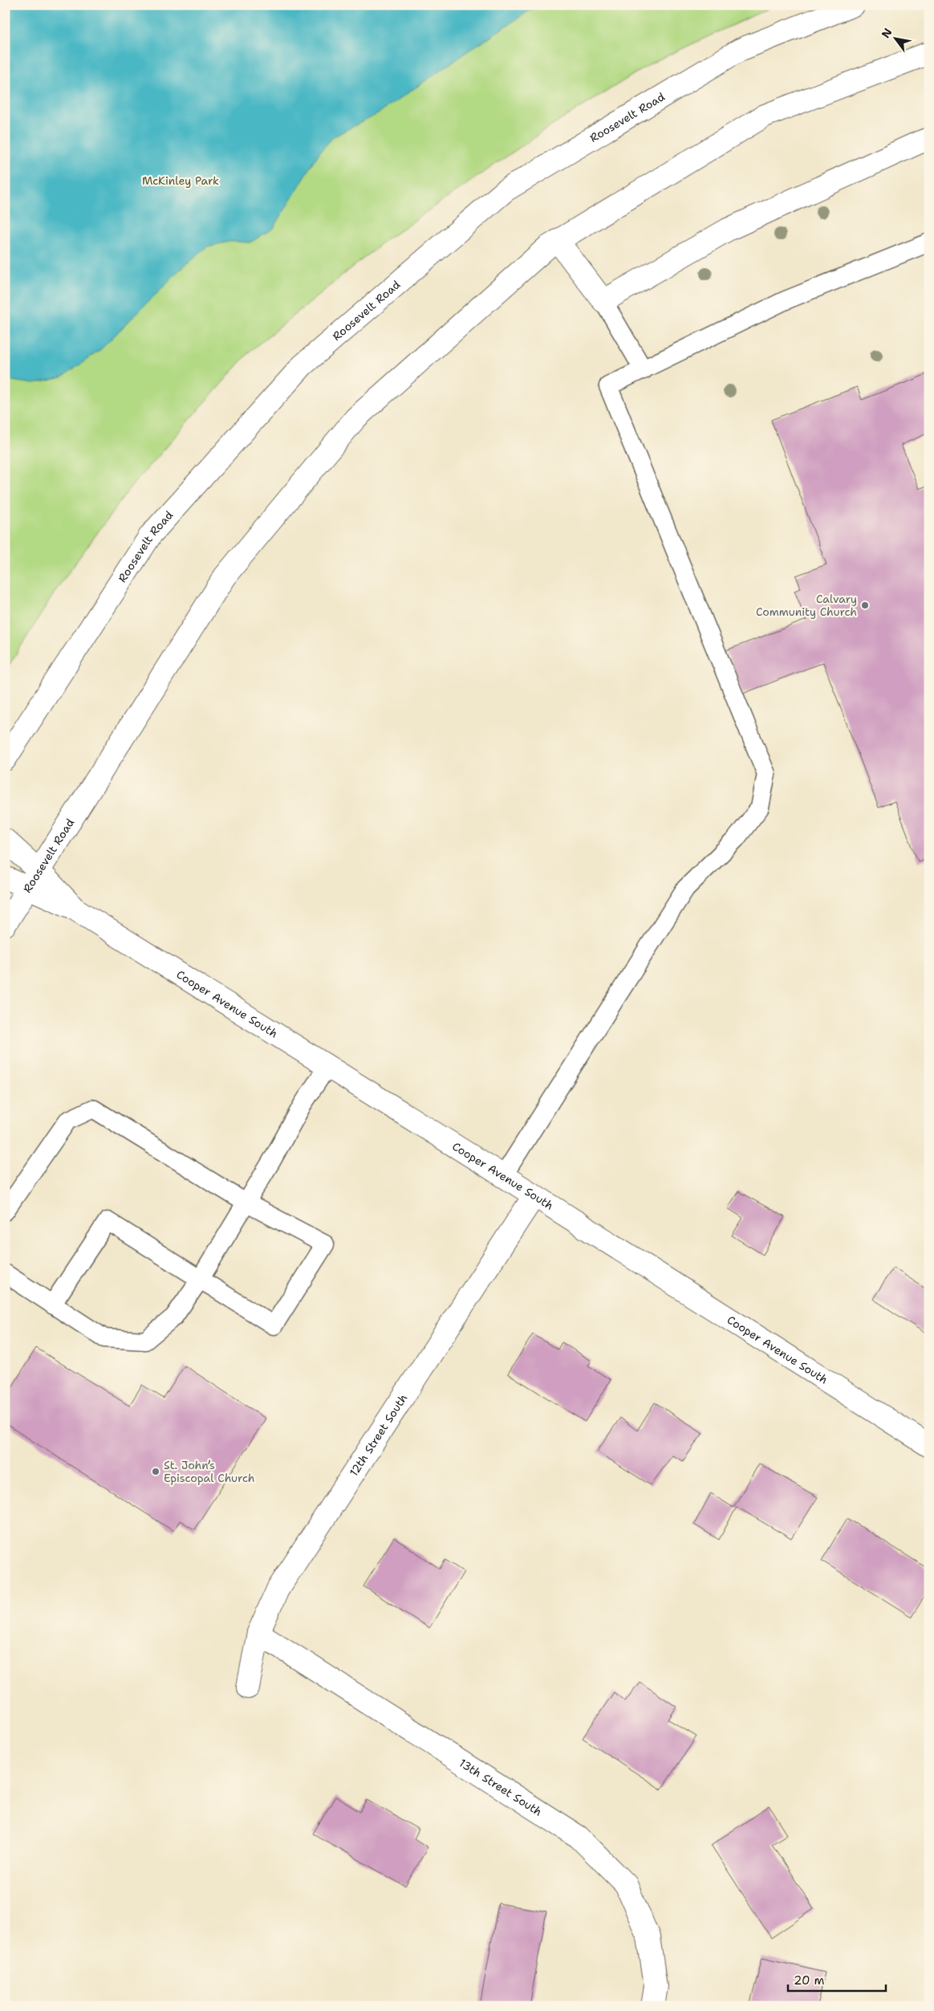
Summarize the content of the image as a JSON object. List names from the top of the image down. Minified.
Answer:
{"streets":{"street":["Roosevelt Road","Cooper Avenue South","12th Street South","13th Street South"]},"crossings":[["Roosevelt Road","Cooper Avenue South"],["Cooper Avenue South","12th Street South"],["12th Street South","13th Street South"]],"parks":["McKinley Park"],"places":["Calvary Community Church","St. John’s Episcopal Church"],"scale_bar":"20 m","north":"top left"}
